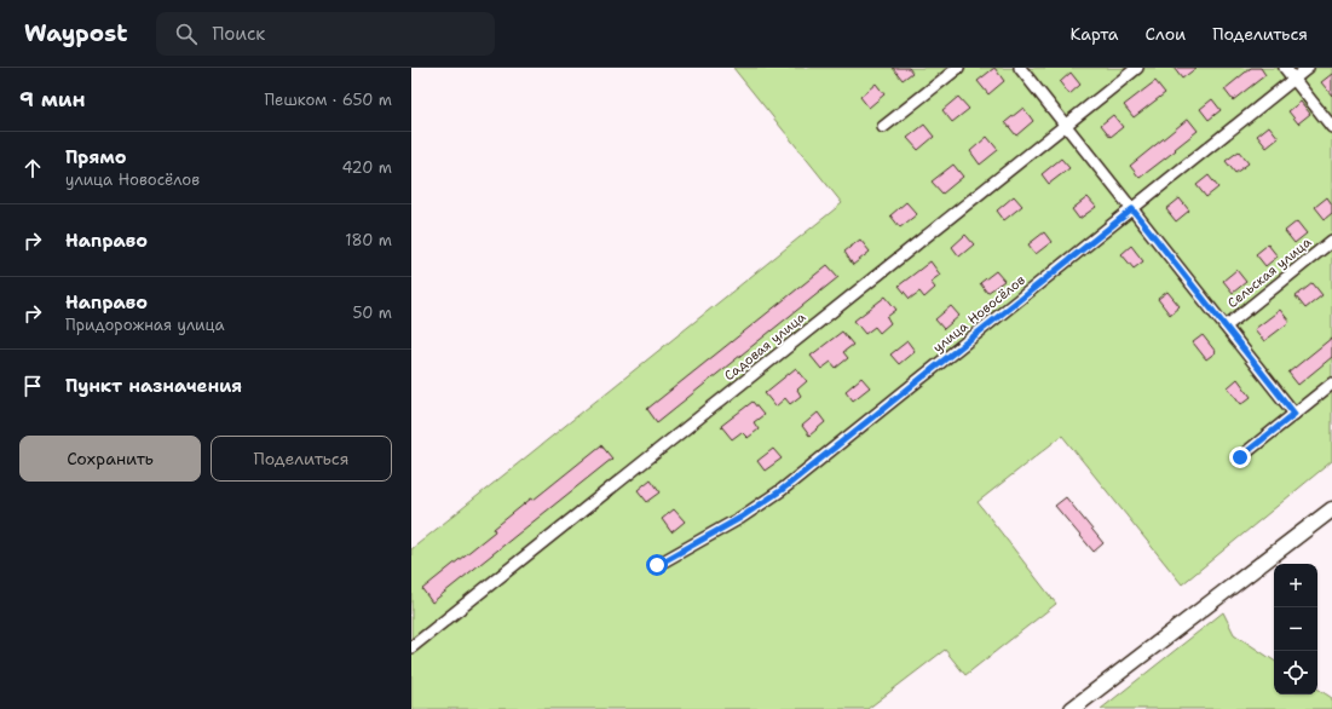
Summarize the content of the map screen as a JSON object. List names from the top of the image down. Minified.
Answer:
{"streets":{"street":["Сельская улица","улица Новосёлов","Садовая улица"]},"page":{"header":"Waypost","search":"Поиск","nav":["Карта","Слои","Поделиться"],"heading":["9 мин","Пешком · 650 m"],"list":[["Прямо","улица Новосёлов","420 m"],["Направо","180 m"],["Направо","Придорожная улица","50 m"],"Пункт назначения"],"buttons":["Сохранить","Поделиться"],"map_buttons":["+","−"]}}
